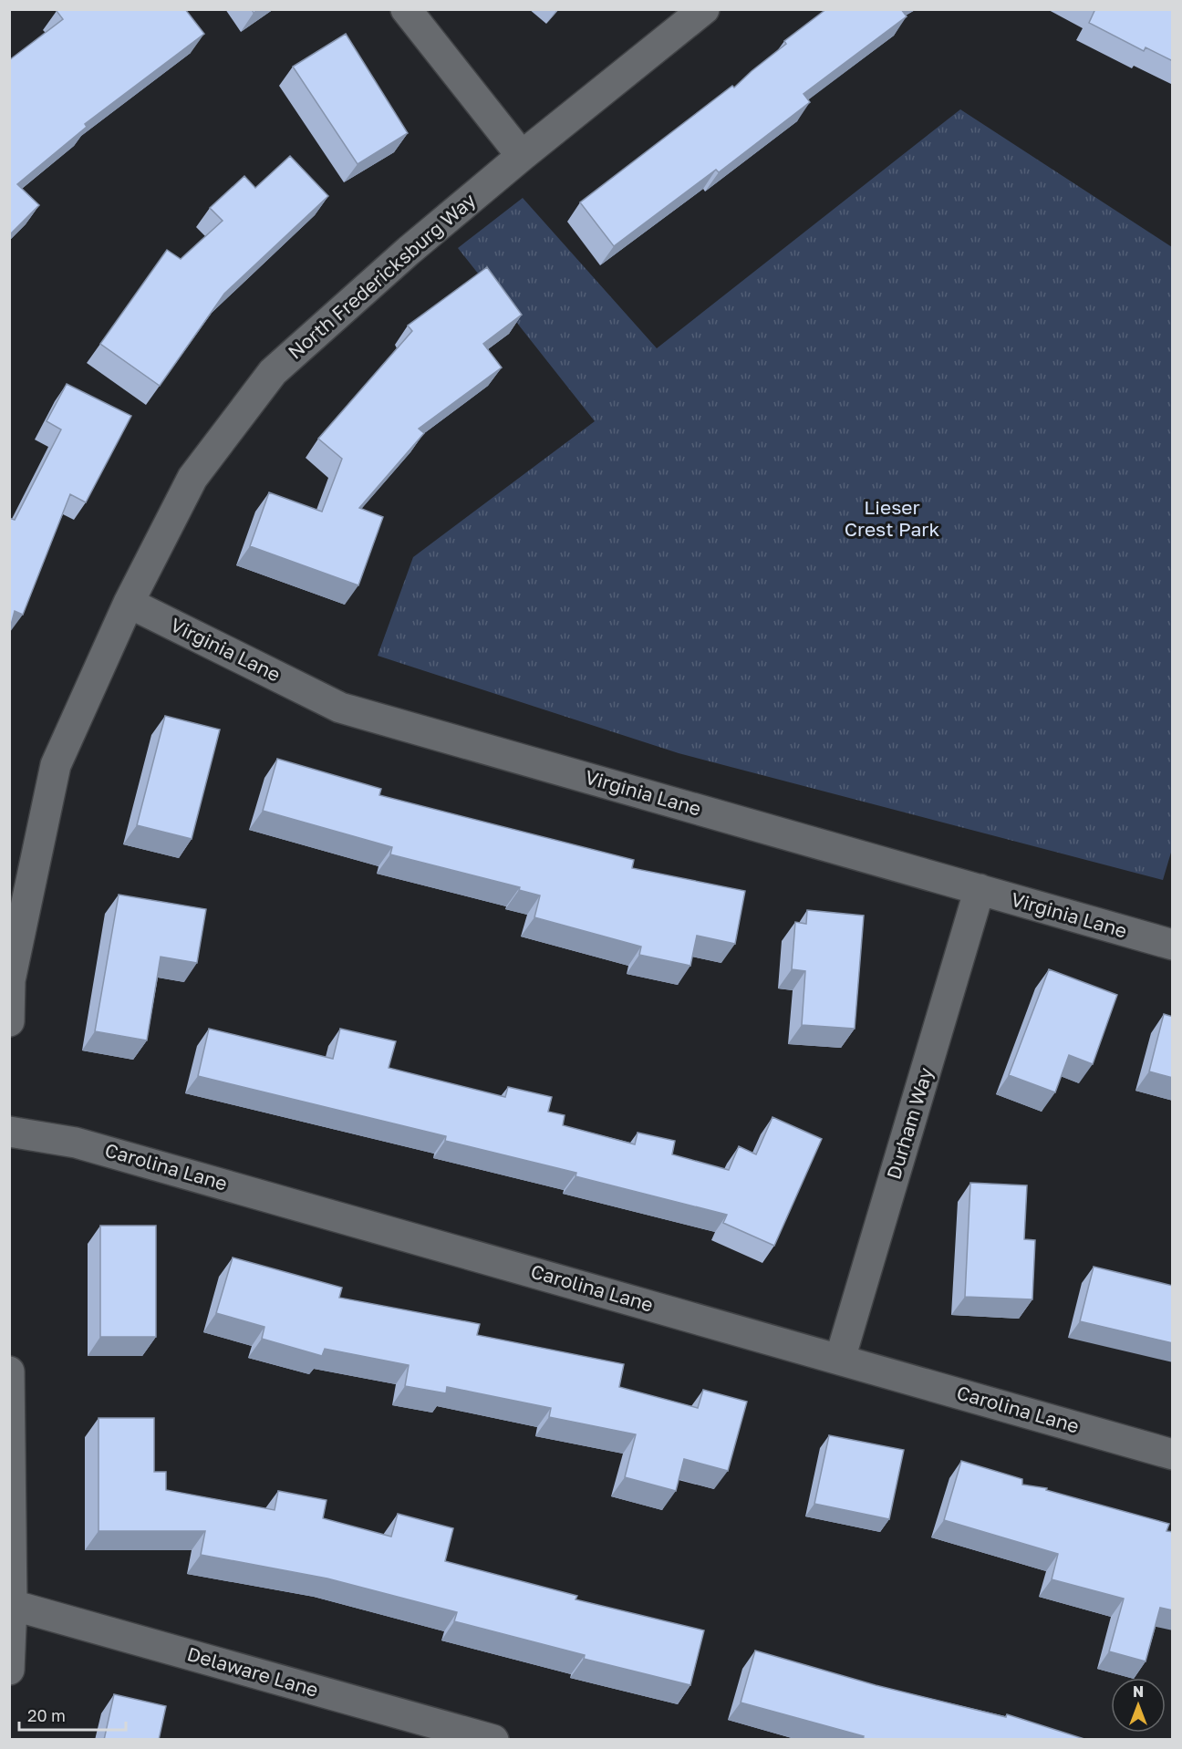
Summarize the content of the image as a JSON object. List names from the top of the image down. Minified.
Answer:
{"streets":{"street":["North Fredericksburg Way","Virginia Lane","Durham Way","Carolina Lane","Delaware Lane"]},"crossings":[["North Fredericksburg Way","Virginia Lane"],["Virginia Lane","Durham Way"],["Durham Way","Carolina Lane"]],"parks":["Lieser Crest Park"],"scale_bar":"20 m","north":"top"}
